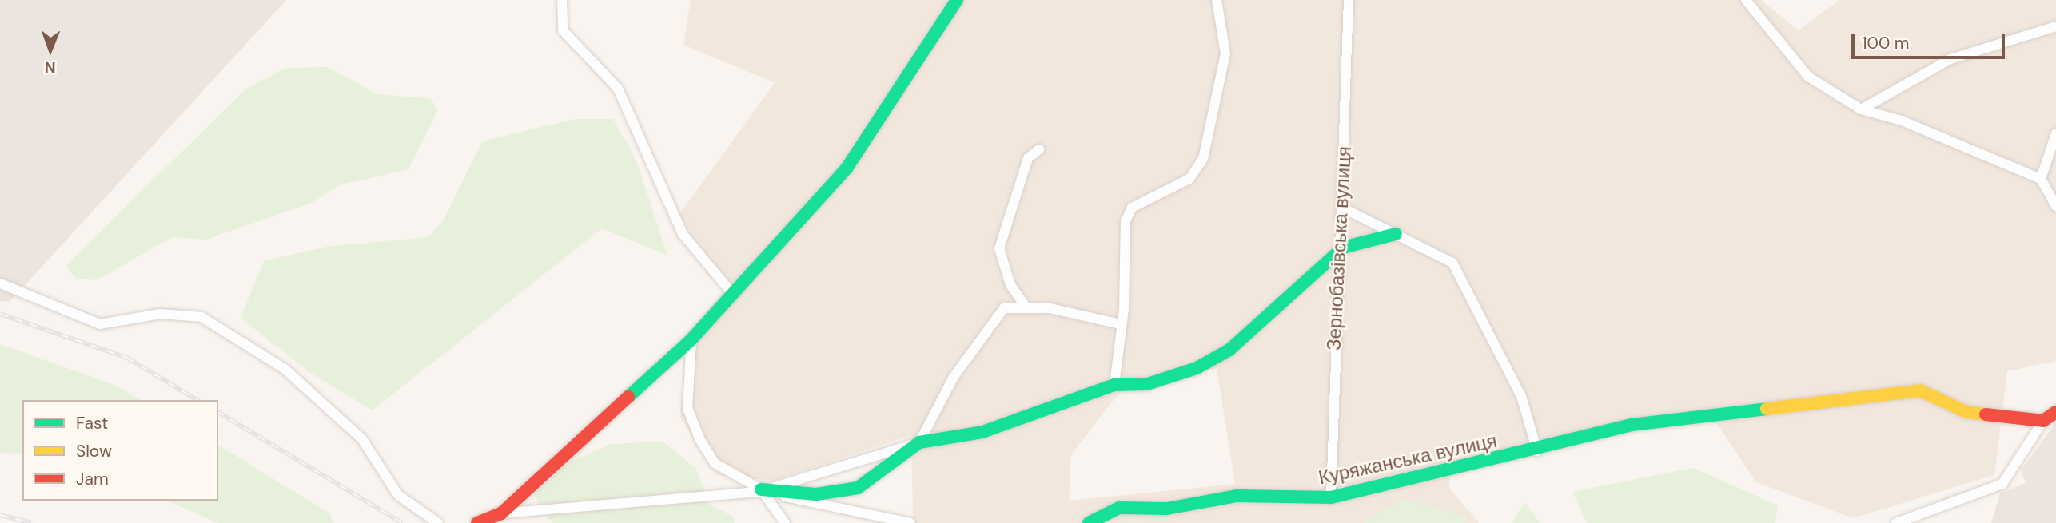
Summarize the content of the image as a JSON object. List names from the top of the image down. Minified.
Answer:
{"streets":{"street":["Зернобазівська вулиця","Куряжанська вулиця"]},"crossings":[["Зернобазівська вулиця","Куряжанська вулиця"]],"legend":["Fast","Slow","Jam"],"scale_bar":"100 m","north":"bottom"}
